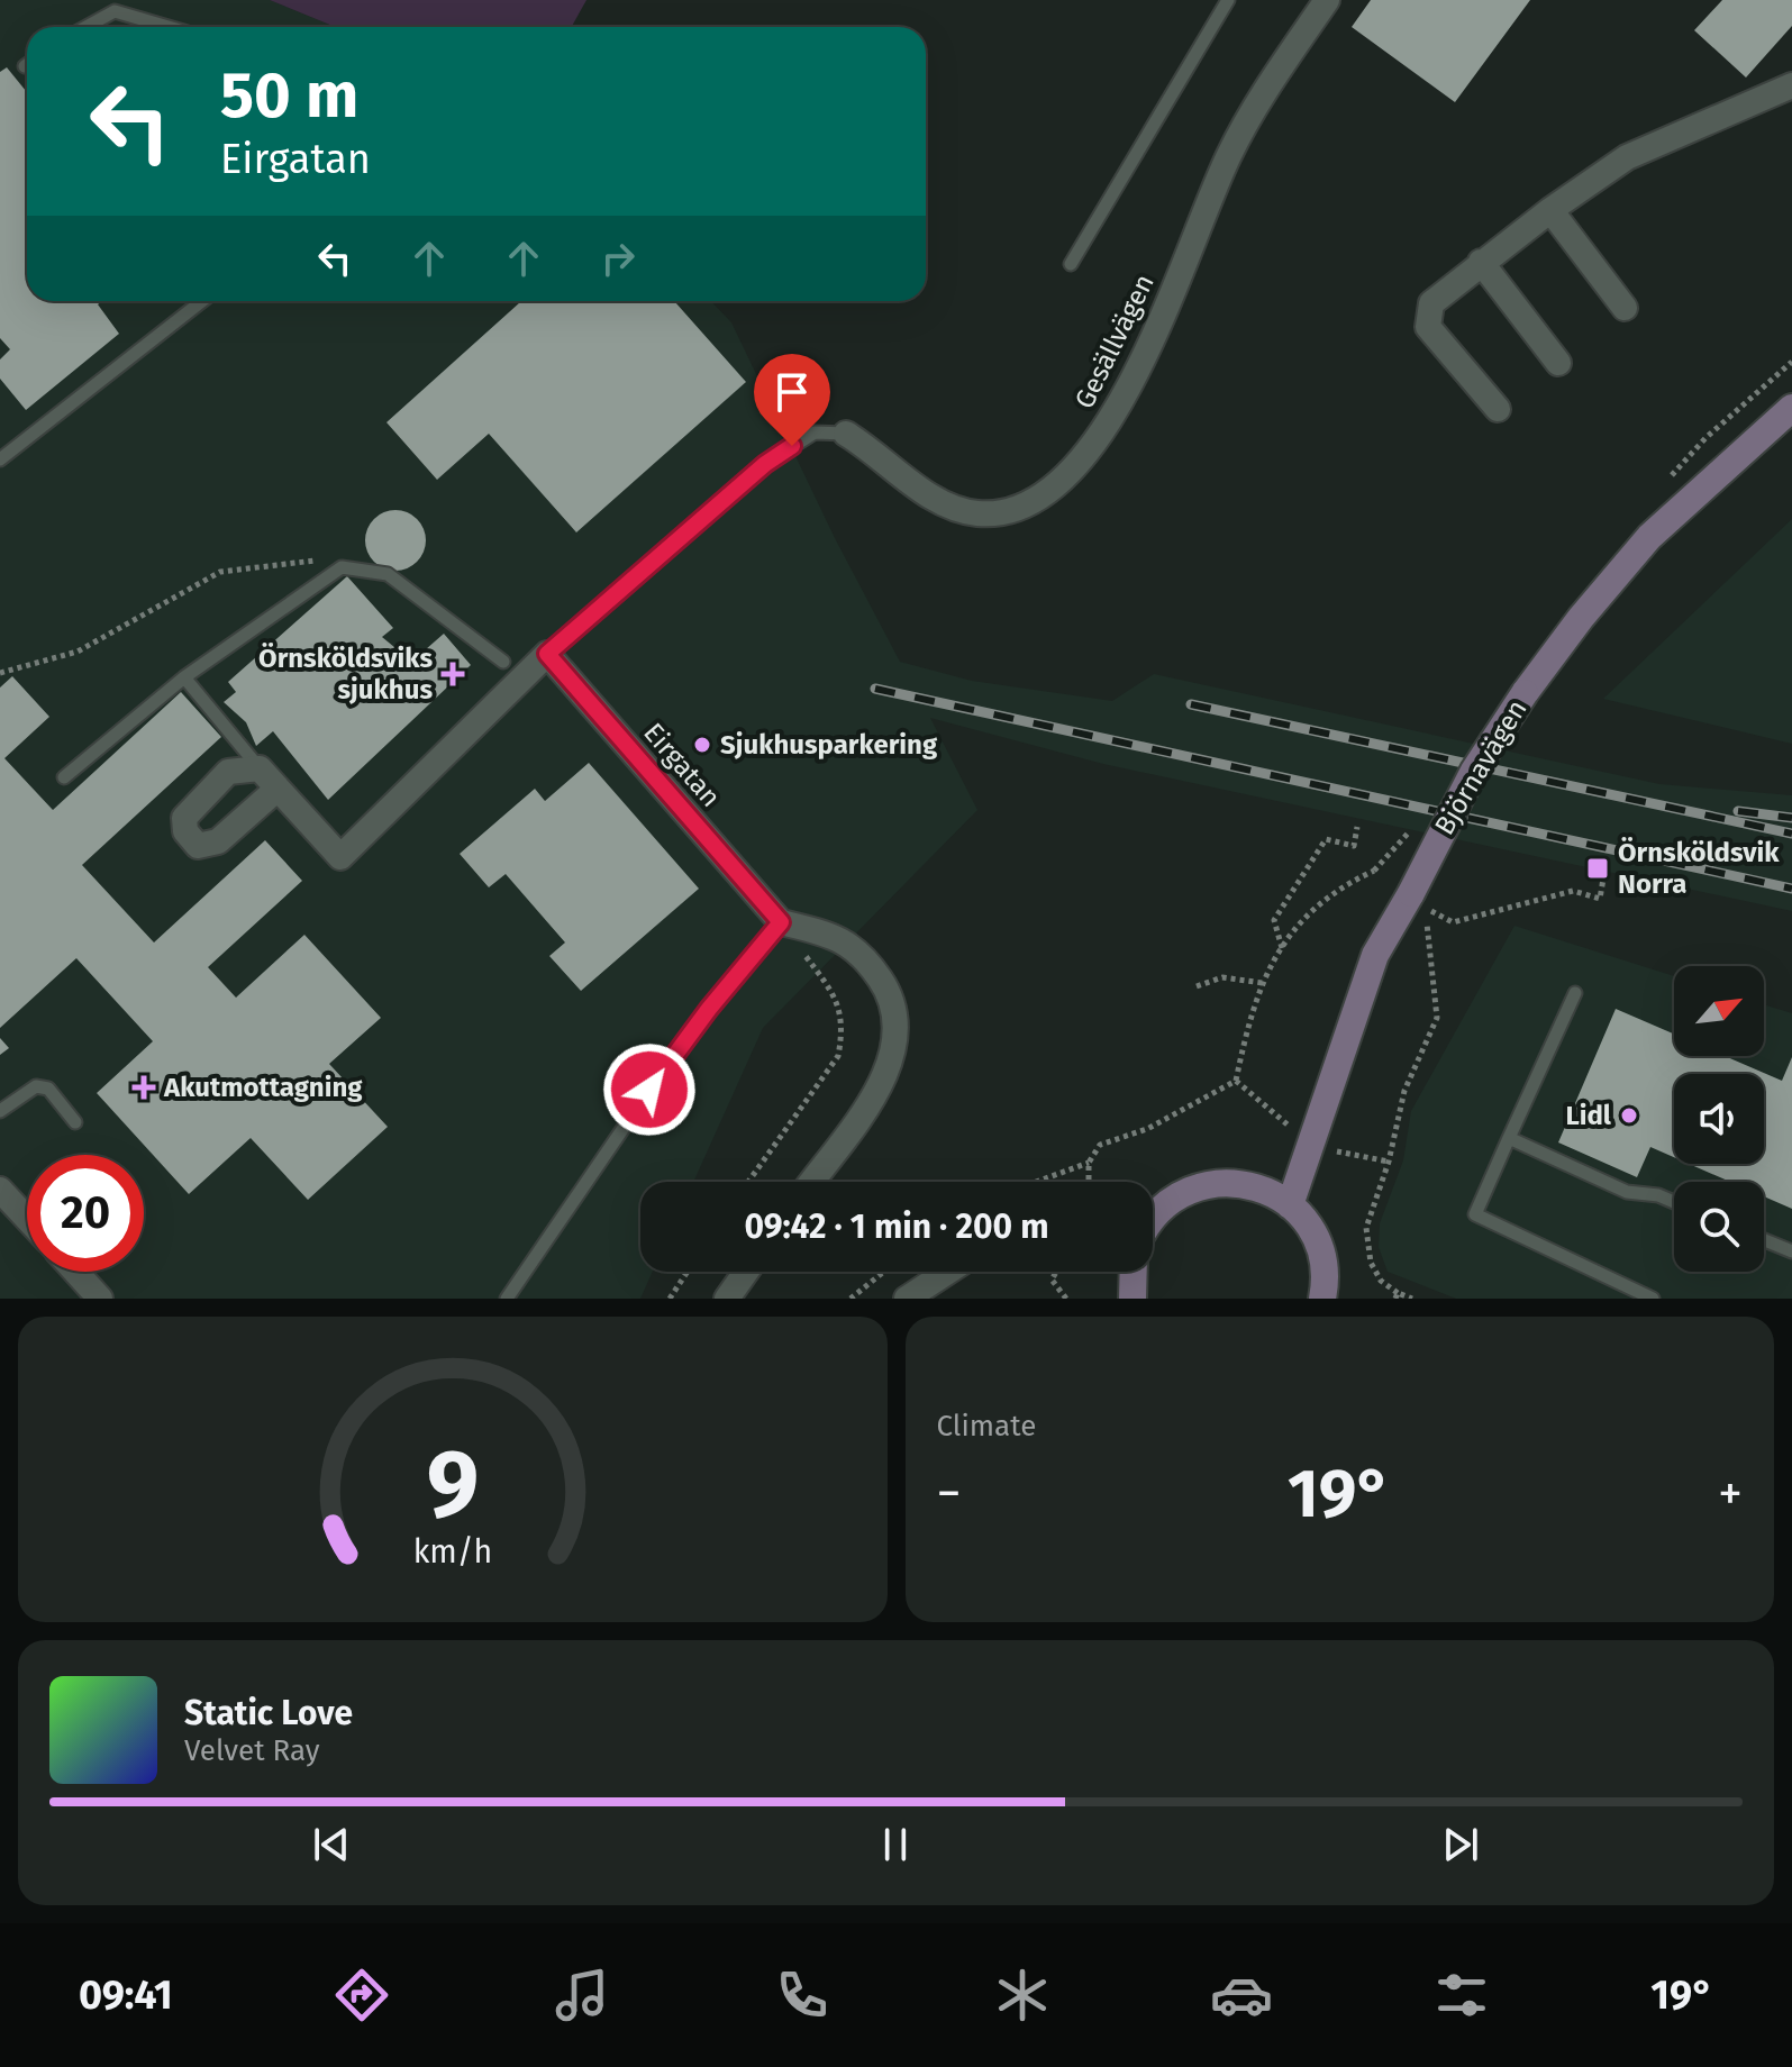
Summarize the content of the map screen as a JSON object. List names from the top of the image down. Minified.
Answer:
{"streets":{"main road":["Björnavägen"],"street":["Gesällvägen","Eirgatan"]},"places":{"health":["Örnsköldsviks sjukhus","Akutmottagning"],"other":["Sjukhusparkering","Lidl"],"transit":["Örnsköldsvik Norra"]},"north":"top right","page":{"turn":["50 m","Eirgatan"],"limit":"20","trip":"09:42 · 1 min · 200 m","tile":"Climate","heat":["−","19°","+"],"song":["Static Love","Velvet Ray"],"tabs":["09:41","19°"],"gauge":["9","km/h"]}}
